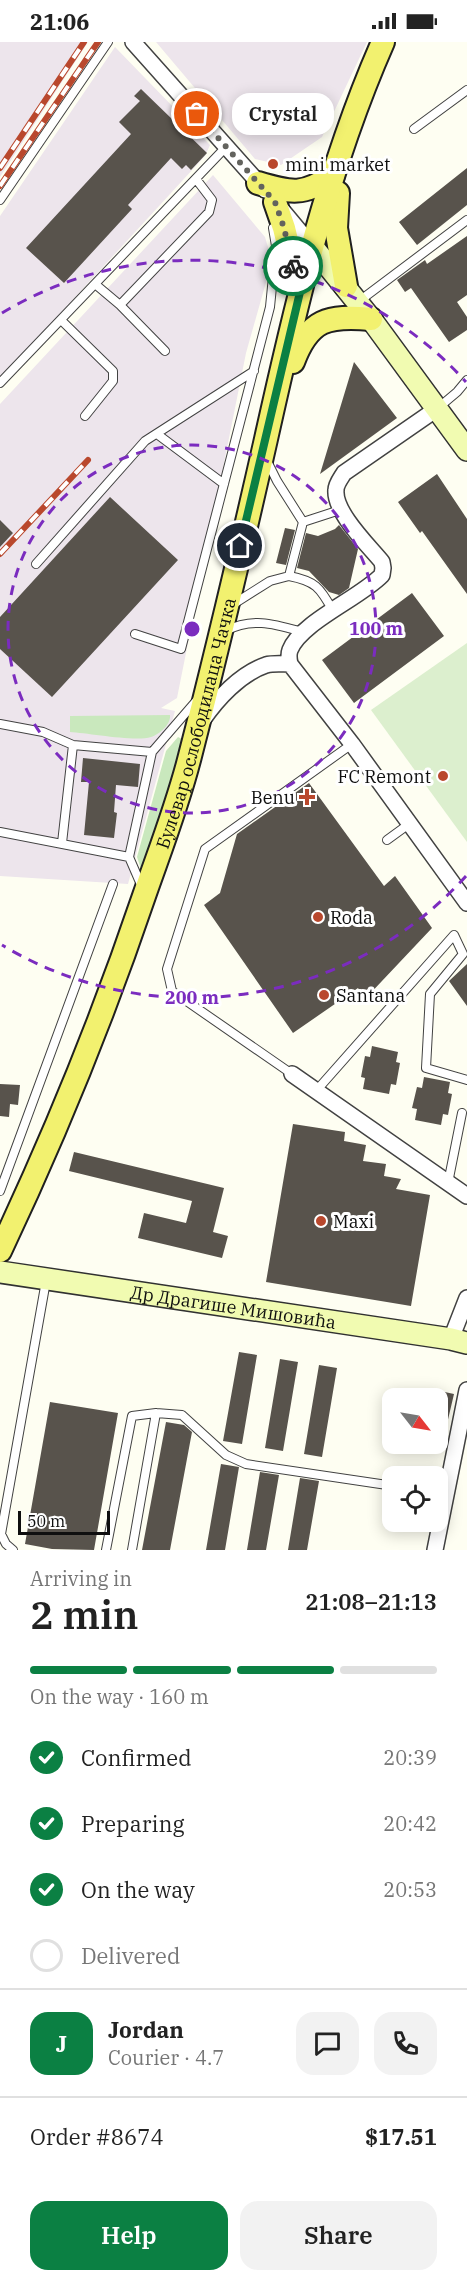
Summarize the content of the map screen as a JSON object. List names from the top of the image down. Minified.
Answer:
{"streets":{"main road":["Булевар ослободилаца Чачка","Др Драгише Мишовића"]},"places":{"other":["Crystal","mini market","FC Remont","Roda","Santana","Maxi"],"health":["Benu"]},"scale_bar":"50 m","north":"bottom right","page":{"status":"21:06","bubble":"Crystal","scale":"50 m","heading":["2 min","Arriving in","21:08–21:13"],"panel":["Jordan","Courier · 4.7","Order #8674","$17.51"],"bar":"On the way · 160 m","list":[["Confirmed","20:39"],["Preparing","20:42"],["On the way","20:53"],"Delivered"],"round":"J","buttons":["Help","Share"]},"rings":["100 m","200 m"]}
